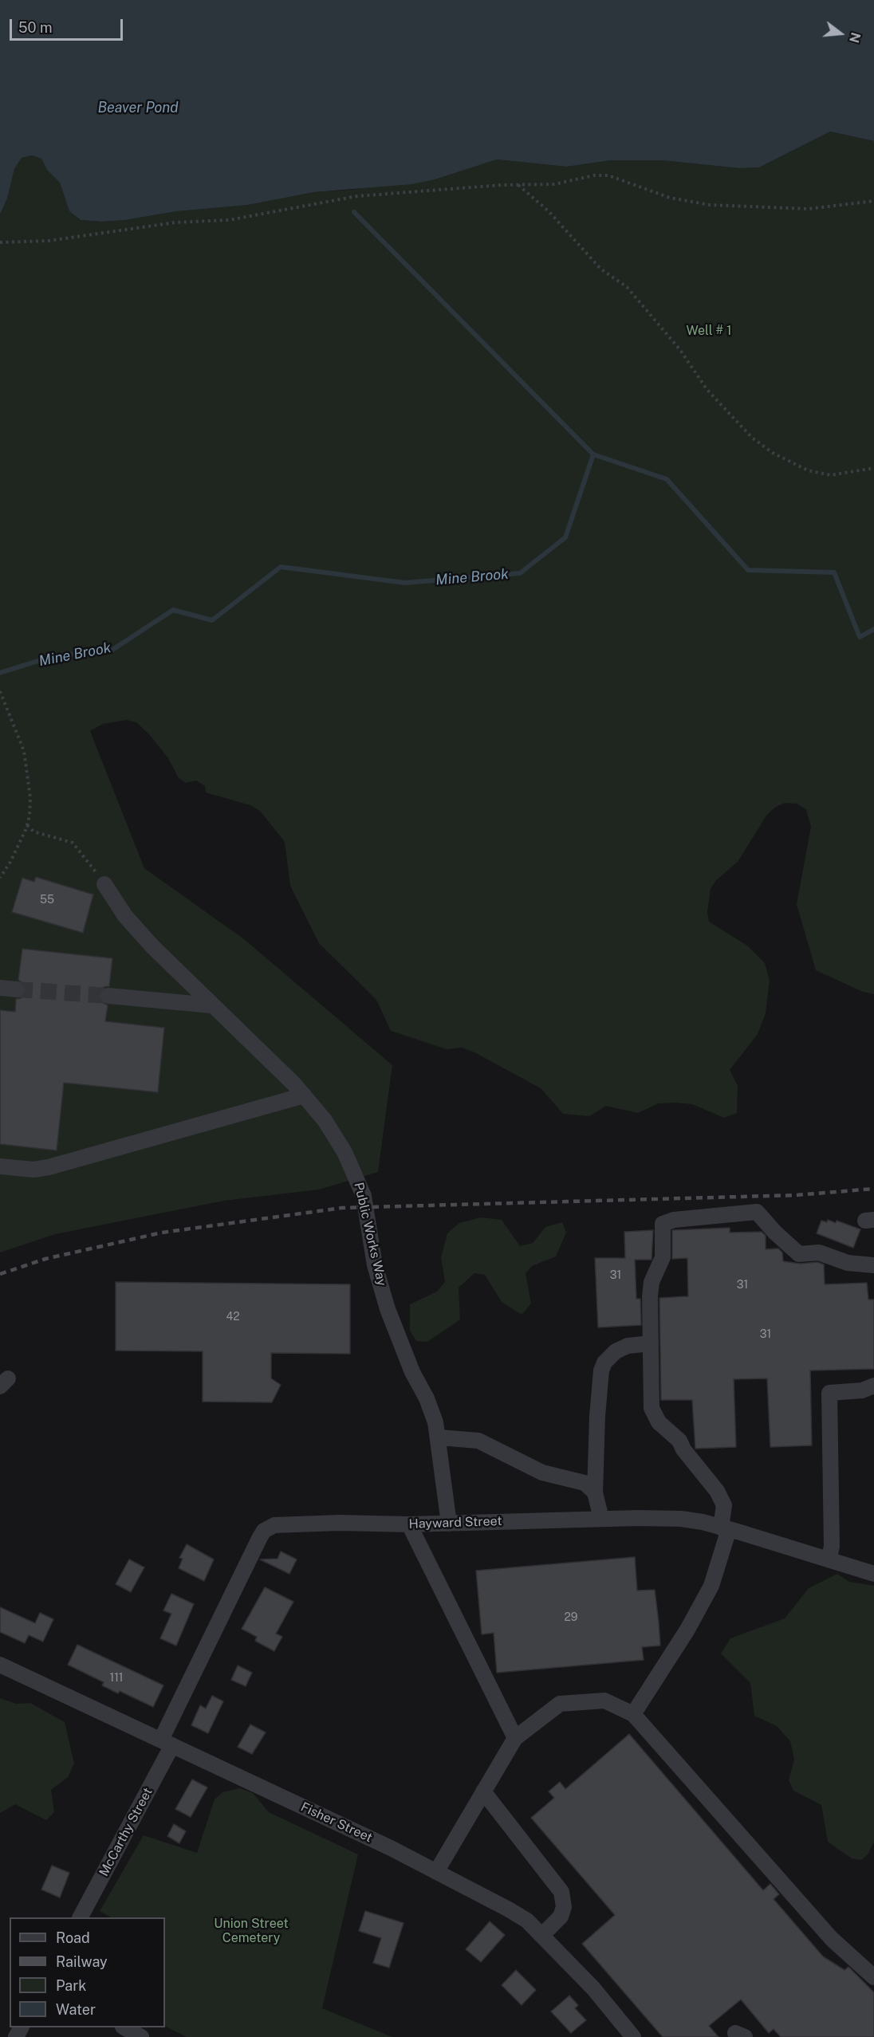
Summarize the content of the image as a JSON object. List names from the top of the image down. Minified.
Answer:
{"streets":{"street":["Public Works Way","Hayward Street","Fisher Street","McCarthy Street"]},"crossings":[["Public Works Way","Hayward Street"],["Hayward Street","Fisher Street"],["Hayward Street","McCarthy Street"],["Fisher Street","McCarthy Street"]],"water":["Beaver Pond","Mine Brook"],"parks":["Well # 1","Union Street Cemetery"],"house_numbers":["55","31","31","42","31","29","111"],"legend":["Road","Railway","Park","Water"],"scale_bar":"50 m","north":"right"}
